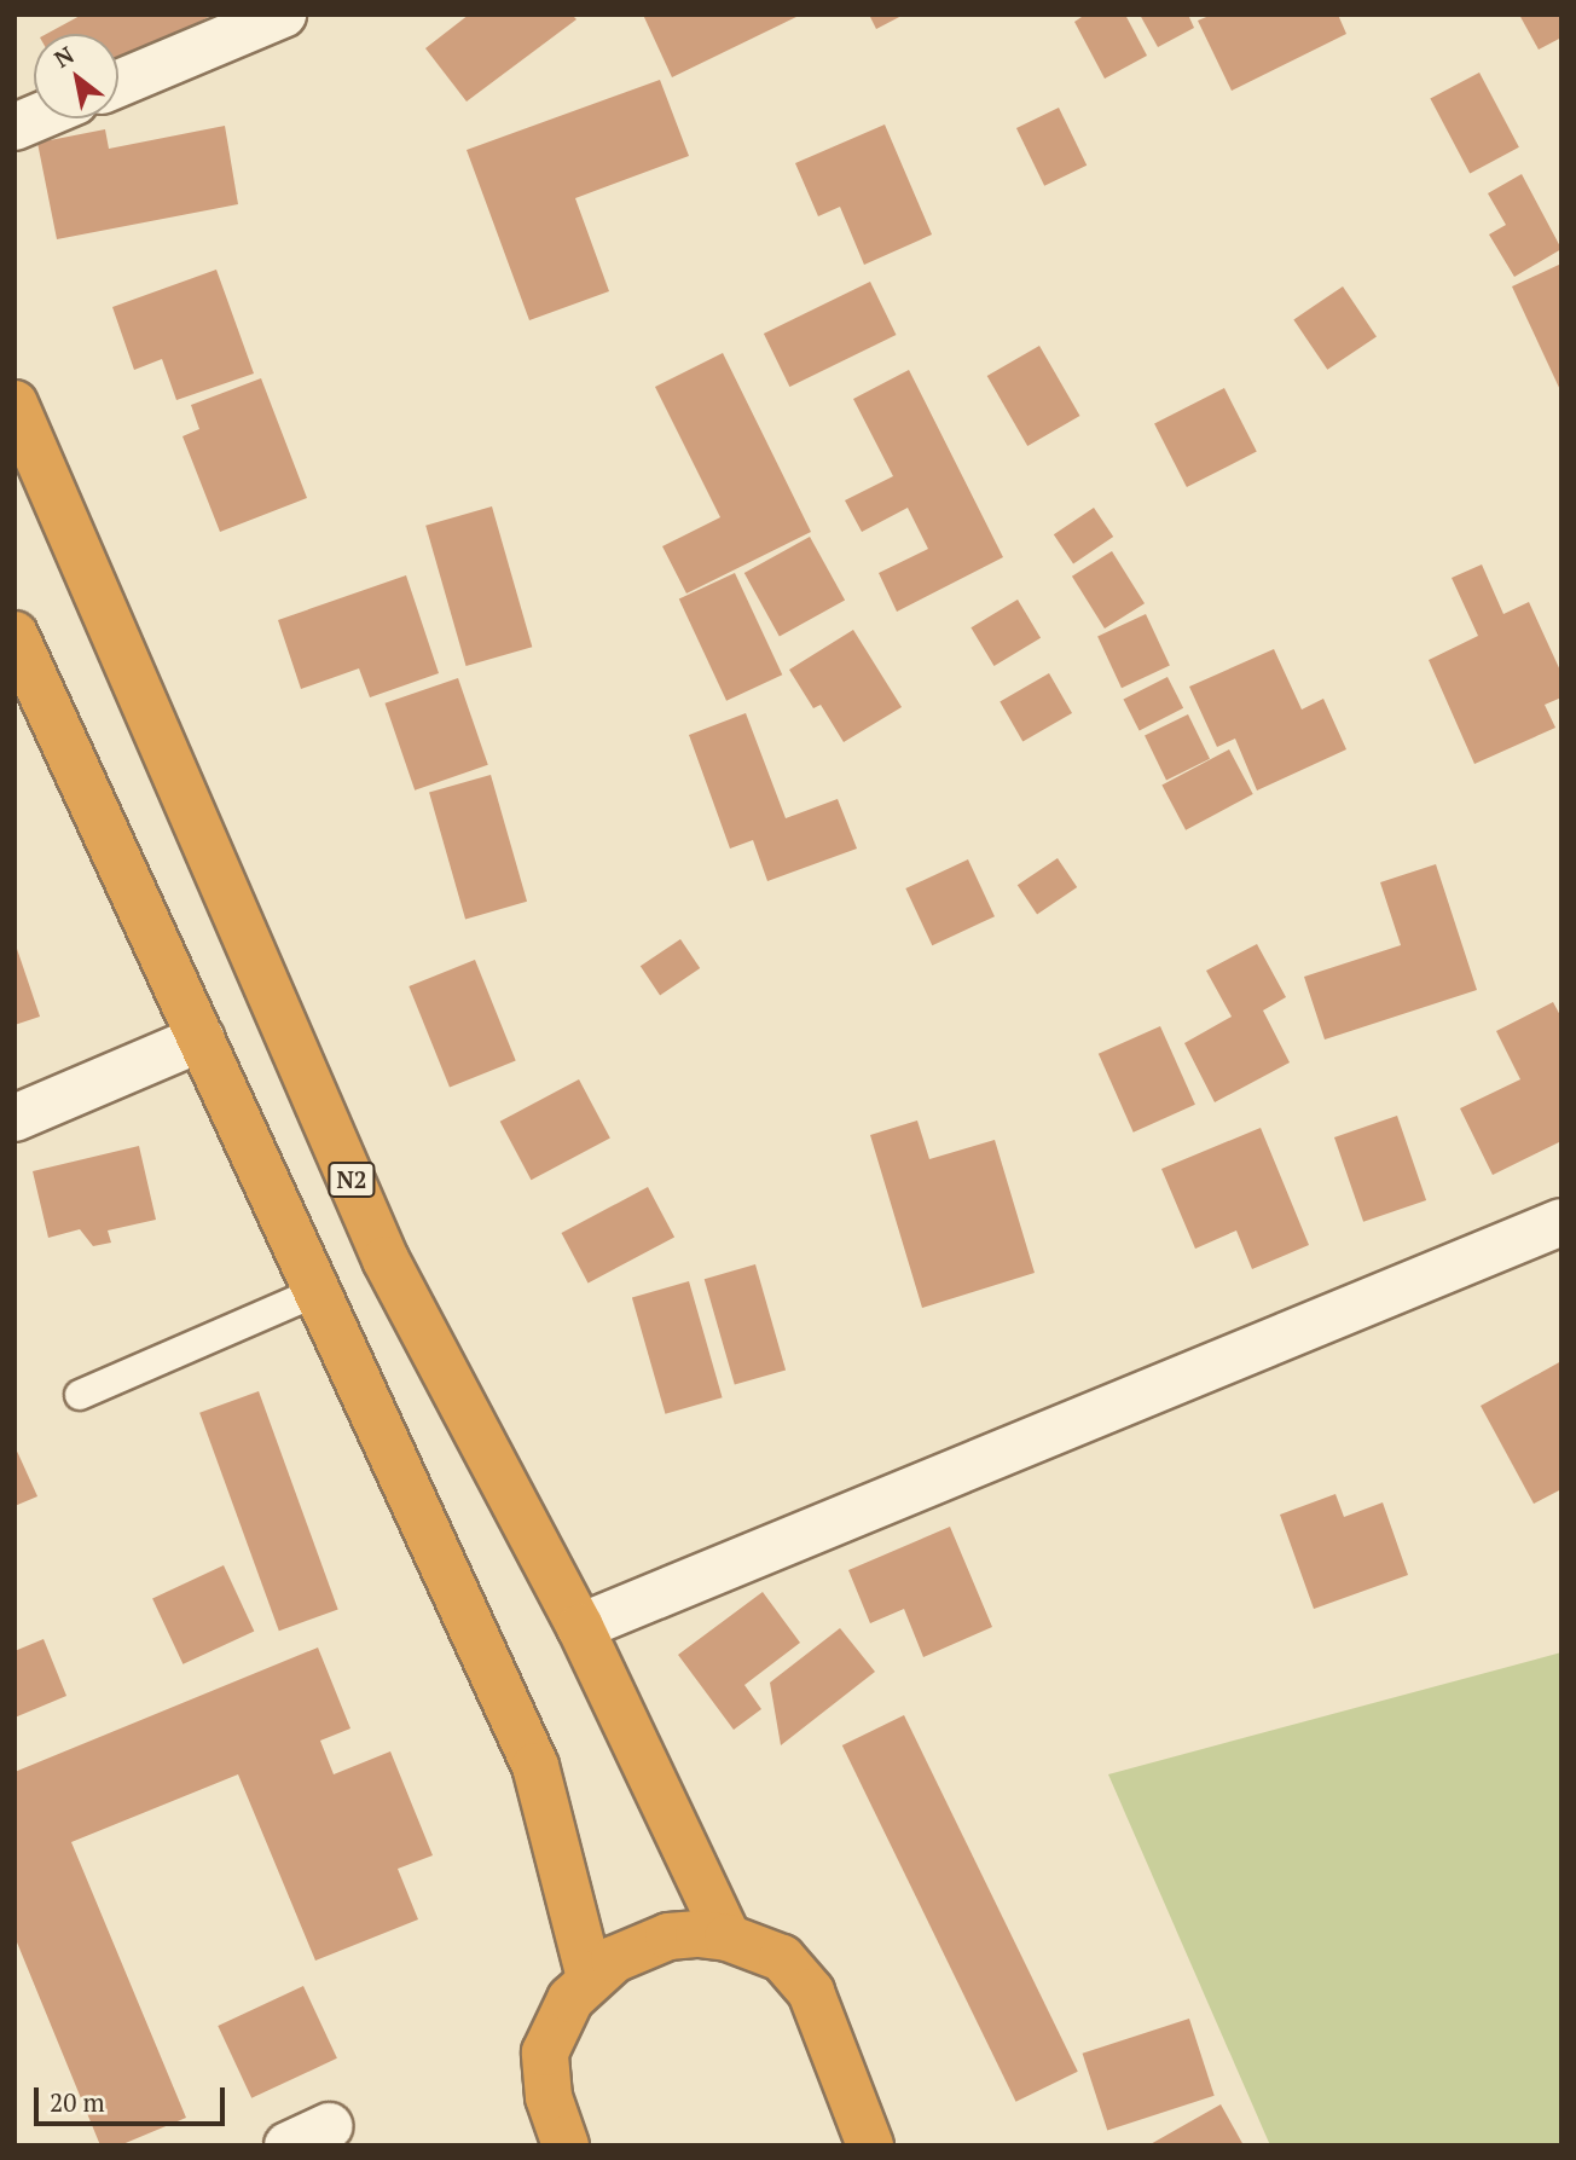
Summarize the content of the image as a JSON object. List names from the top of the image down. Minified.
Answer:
{"streets":{"highway":["N2"]},"scale_bar":"20 m","north":"top left"}
